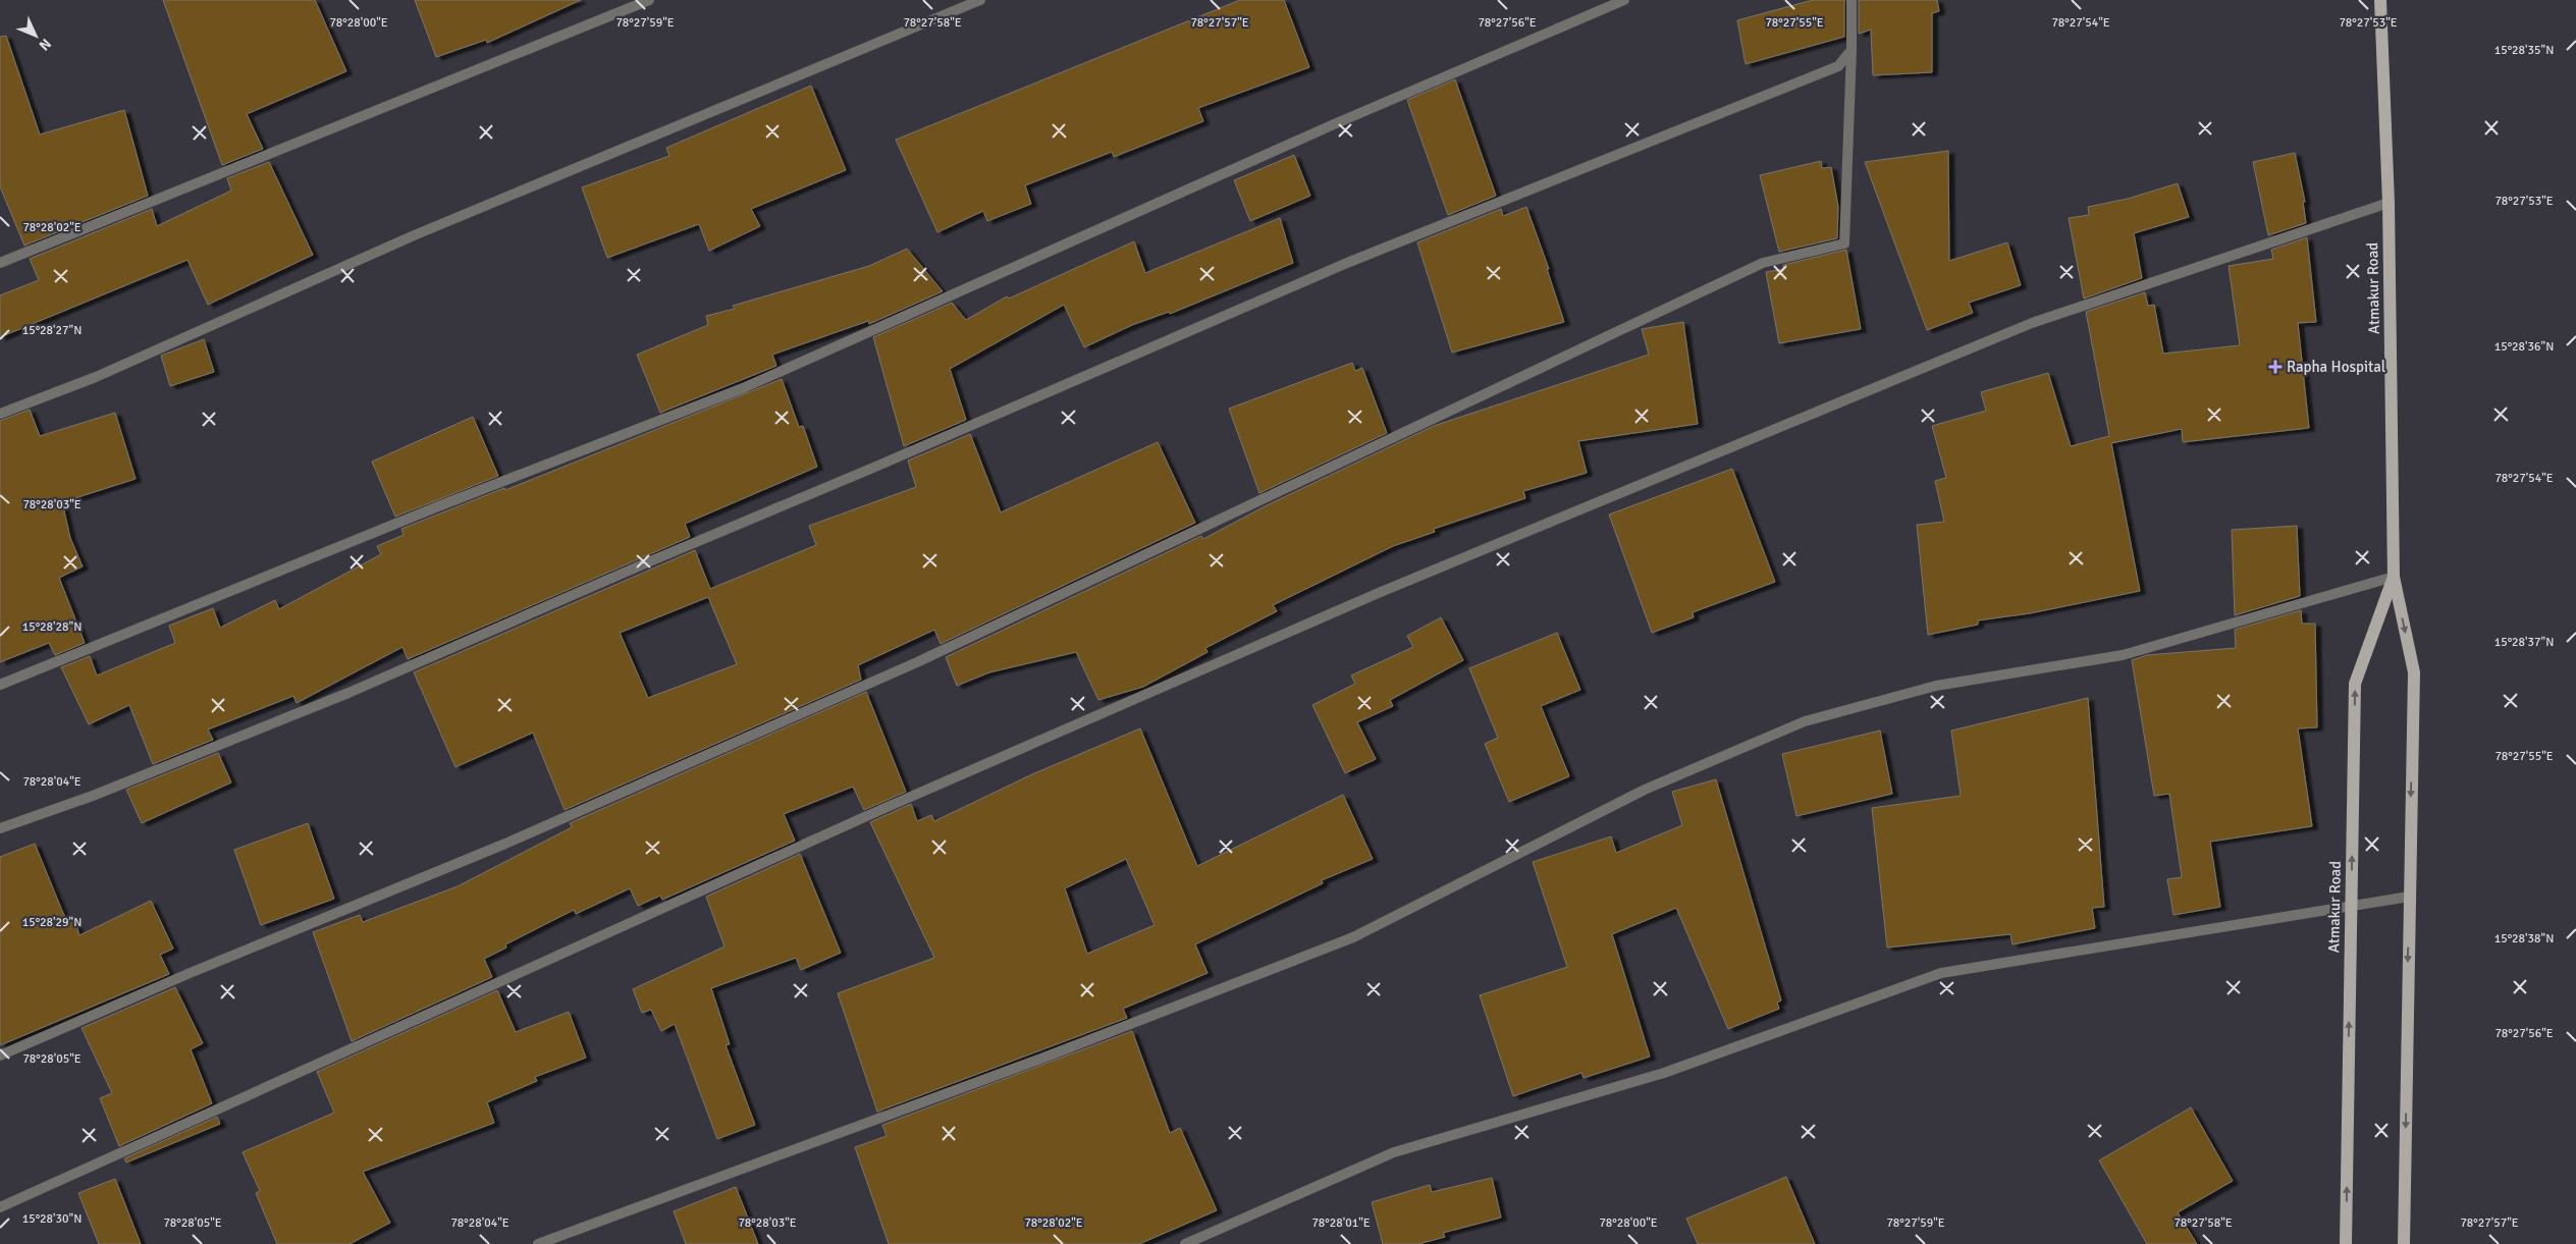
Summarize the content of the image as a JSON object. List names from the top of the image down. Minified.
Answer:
{"streets":{"main road":["Atmakur Road"]},"places":{"health":["Rapha Hospital"]},"north":"bottom right","coordinates":["78°28'00\"E","78°27'59\"E","78°27'58\"E","78°27'57\"E","78°27'56\"E","78°27'55\"E","78°27'54\"E","78°27'53\"E","15°28'35\"N","78°28'02\"E","15°28'27\"N","15°28'36\"N","78°28'03\"E","15°28'28\"N","15°28'37\"N","78°28'04\"E","15°28'29\"N","15°28'38\"N","78°28'05\"E","15°28'30\"N","78°28'01\"E"]}
